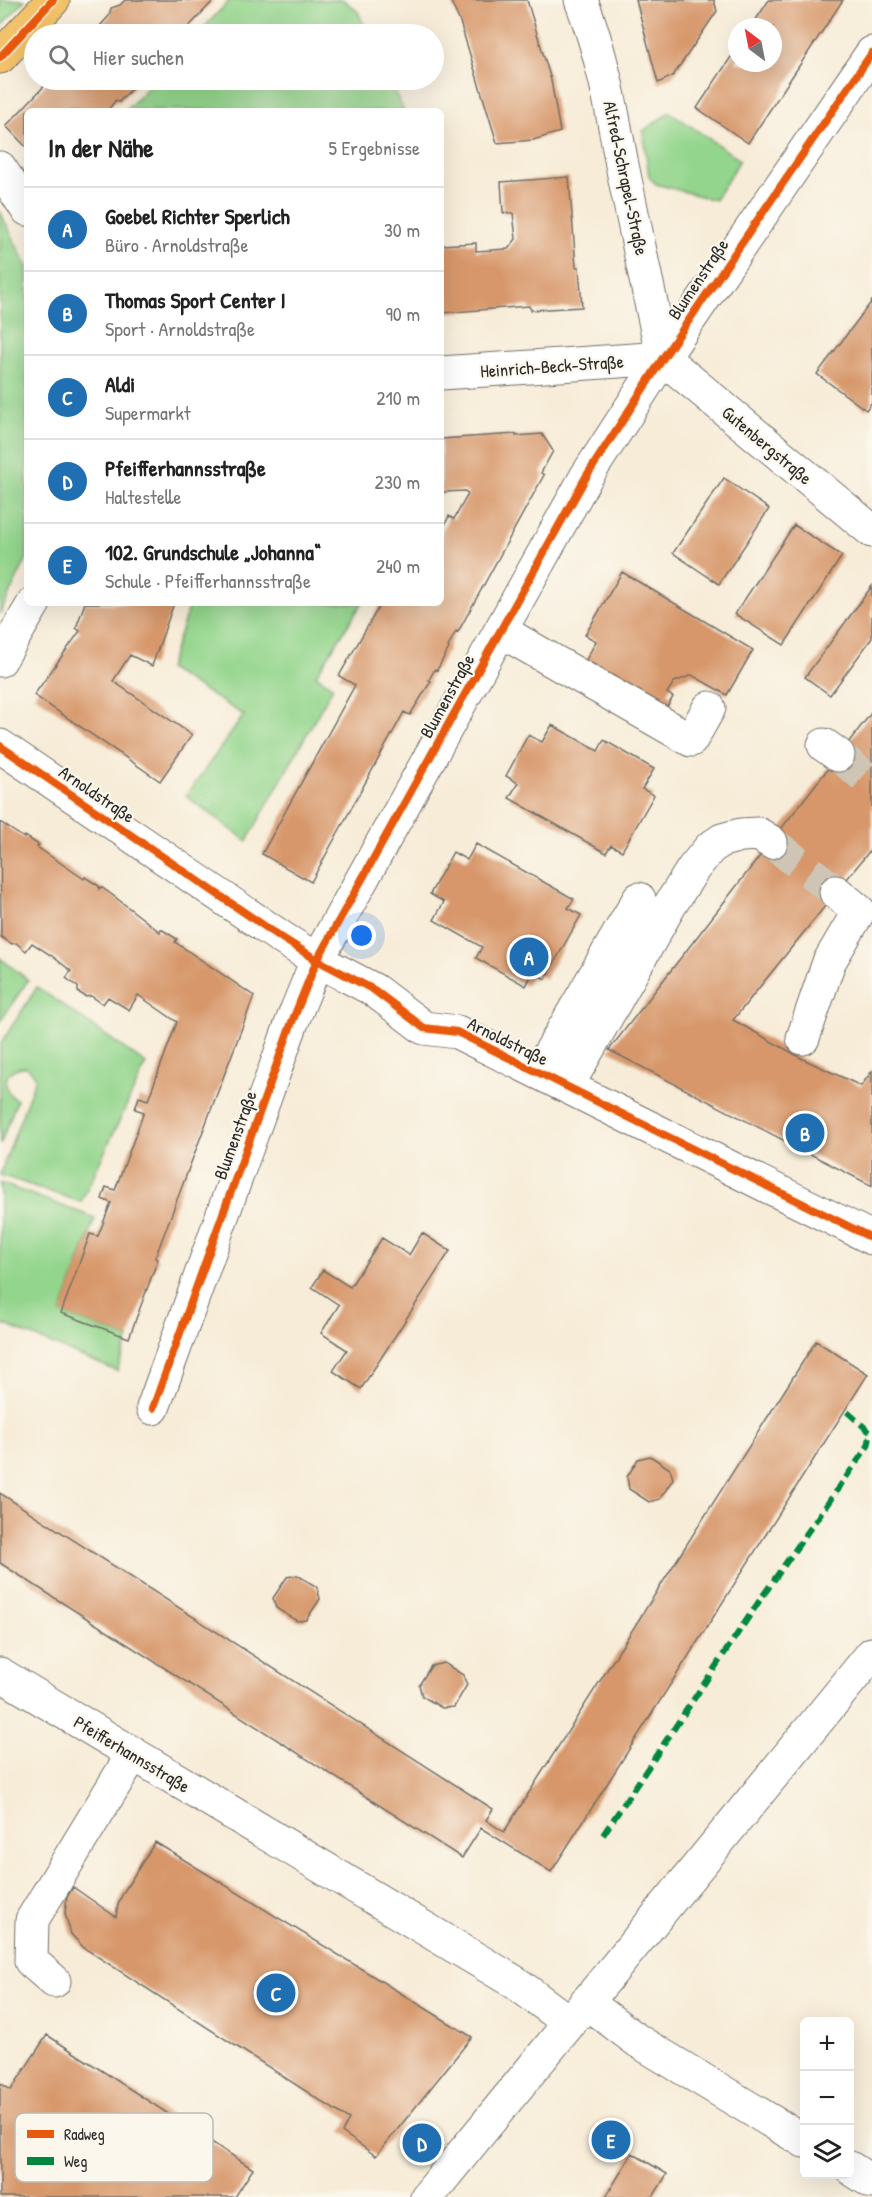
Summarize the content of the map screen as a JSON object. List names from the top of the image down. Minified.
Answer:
{"streets":{"street":["Alfred-Schrapel-Straße","Blumenstraße","Heinrich-Beck-Straße","Gutenbergstraße","Arnoldstraße","Pfeifferhannsstraße"]},"crossings":[["Alfred-Schrapel-Straße","Blumenstraße"],["Alfred-Schrapel-Straße","Heinrich-Beck-Straße"],["Alfred-Schrapel-Straße","Gutenbergstraße"],["Blumenstraße","Heinrich-Beck-Straße"],["Blumenstraße","Gutenbergstraße"],["Blumenstraße","Arnoldstraße"],["Heinrich-Beck-Straße","Gutenbergstraße"]],"legend":["Radweg","Weg"],"north":"top left","page":{"search":"Hier suchen","heading":["In der Nähe","5 Ergebnisse"],"list":[{"mark":"A","name":"Goebel Richter Sperlich","note":"Büro · Arnoldstraße","value":"30 m"},{"mark":"B","name":"Thomas Sport Center I","note":"Sport · Arnoldstraße","value":"90 m"},{"mark":"C","name":"Aldi","note":"Supermarkt","value":"210 m"},{"mark":"D","name":"Pfeifferhannsstraße","note":"Haltestelle","value":"230 m"},{"mark":"E","name":"102. Grundschule „Johanna“","note":"Schule · Pfeifferhannsstraße","value":"240 m"}],"pins":["A","B","C","E","D"],"map_buttons":["+","−"]}}
